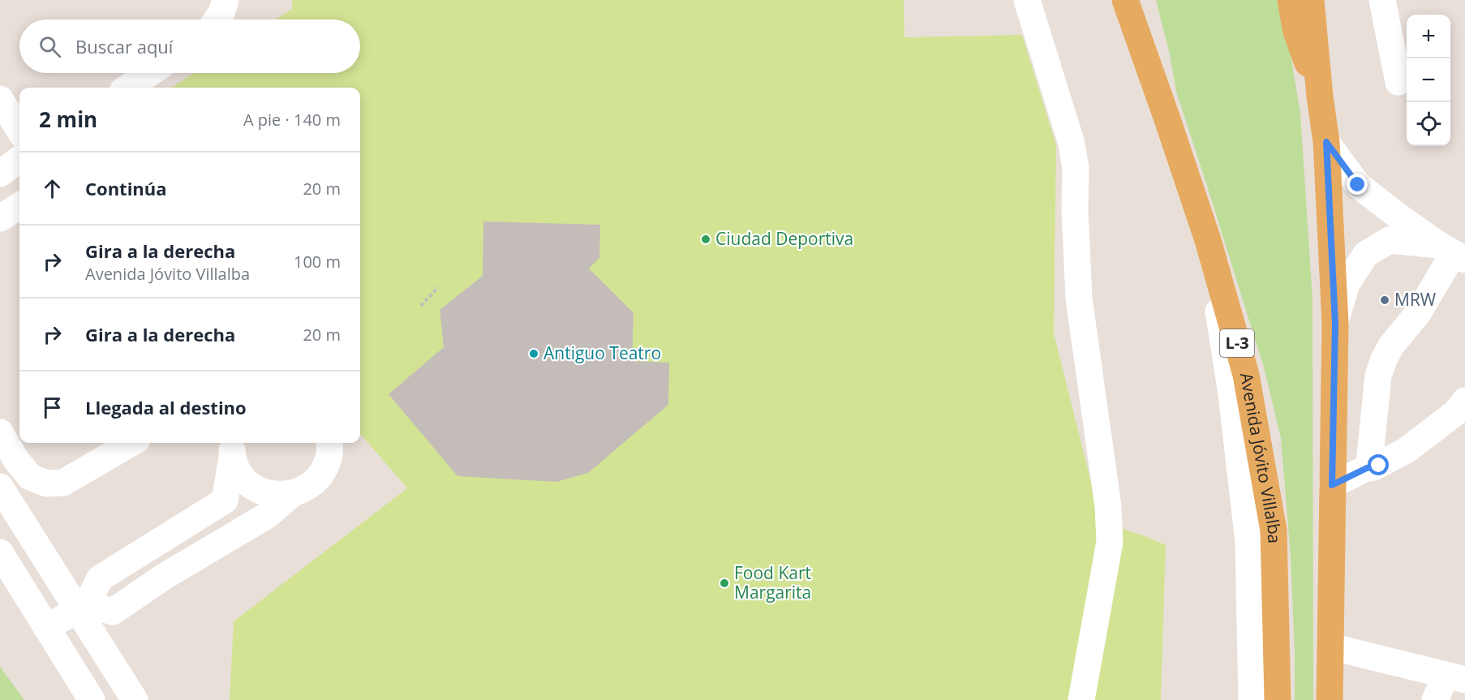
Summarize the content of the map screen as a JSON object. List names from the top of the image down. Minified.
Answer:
{"streets":{"main road":["L-3","Avenida Jóvito Villalba"]},"places":["Ciudad Deportiva","MRW","Antiguo Teatro","Food Kart Margarita"],"page":{"map_buttons":["+","−"],"search":"Buscar aquí","heading":["2 min","A pie · 140 m"],"list":[["Continúa","20 m"],["Gira a la derecha","Avenida Jóvito Villalba","100 m"],["Gira a la derecha","20 m"],"Llegada al destino"]}}
